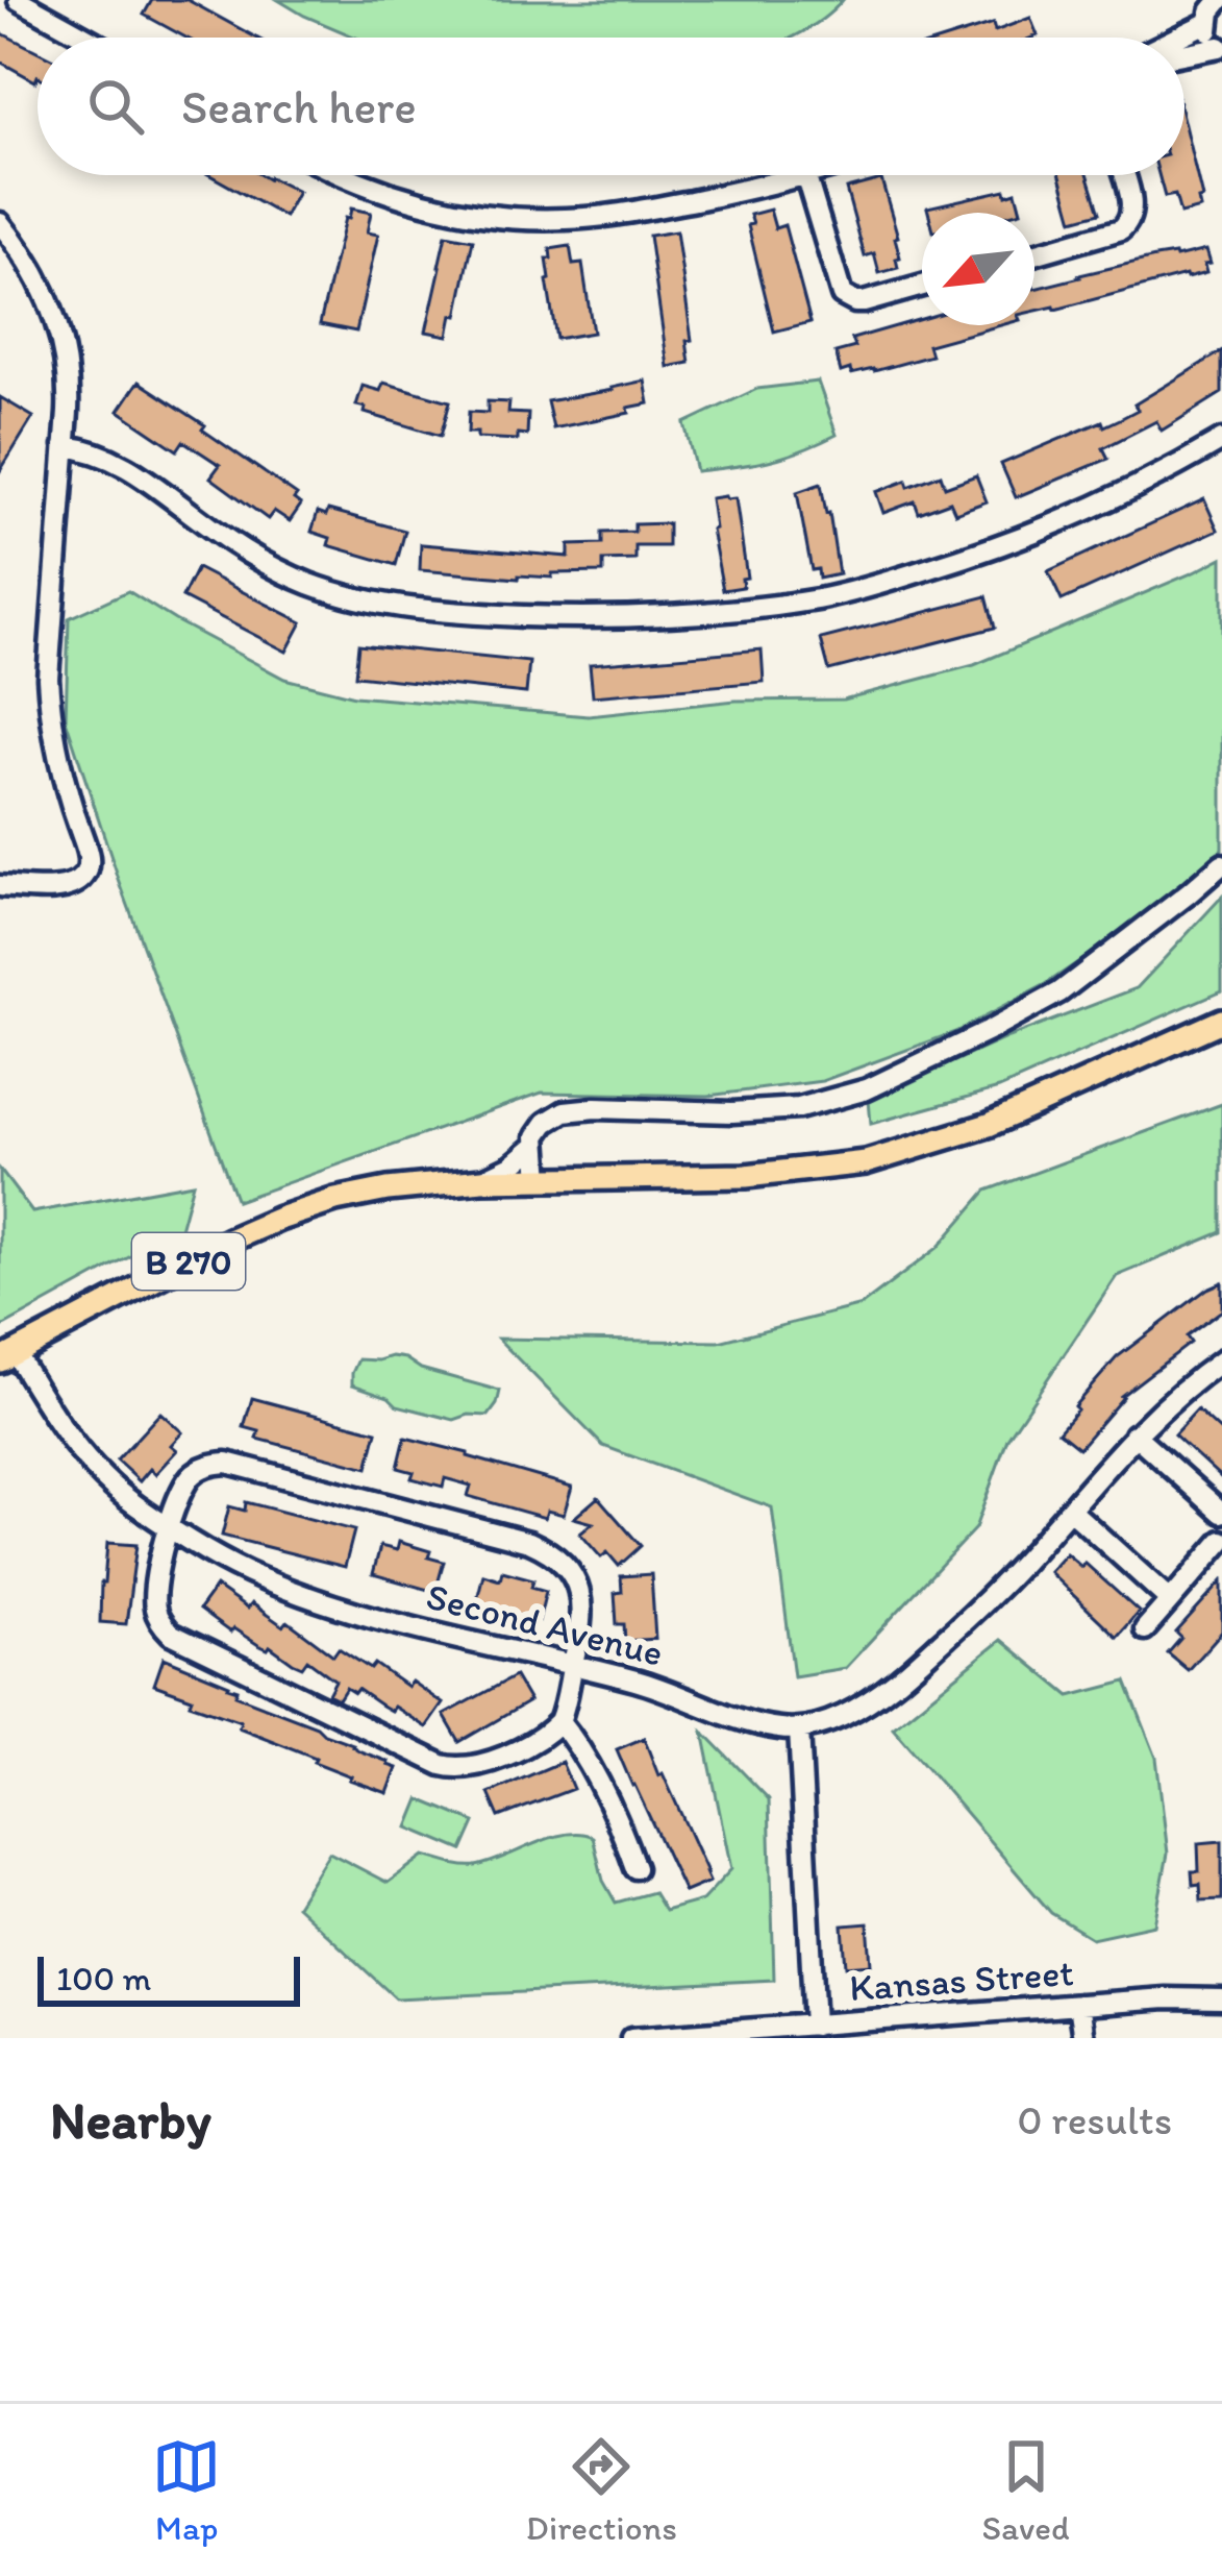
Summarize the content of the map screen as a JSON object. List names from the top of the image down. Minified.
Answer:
{"streets":{"main road":["B 270"],"street":["Second Avenue","Kansas Street"]},"crossings":[["B 270","Second Avenue"]],"scale_bar":"100 m","north":"bottom left","page":{"search":"Search here","scale":"100 m","heading":["Nearby","0 results"],"nav":["Map","Directions","Saved"]}}
